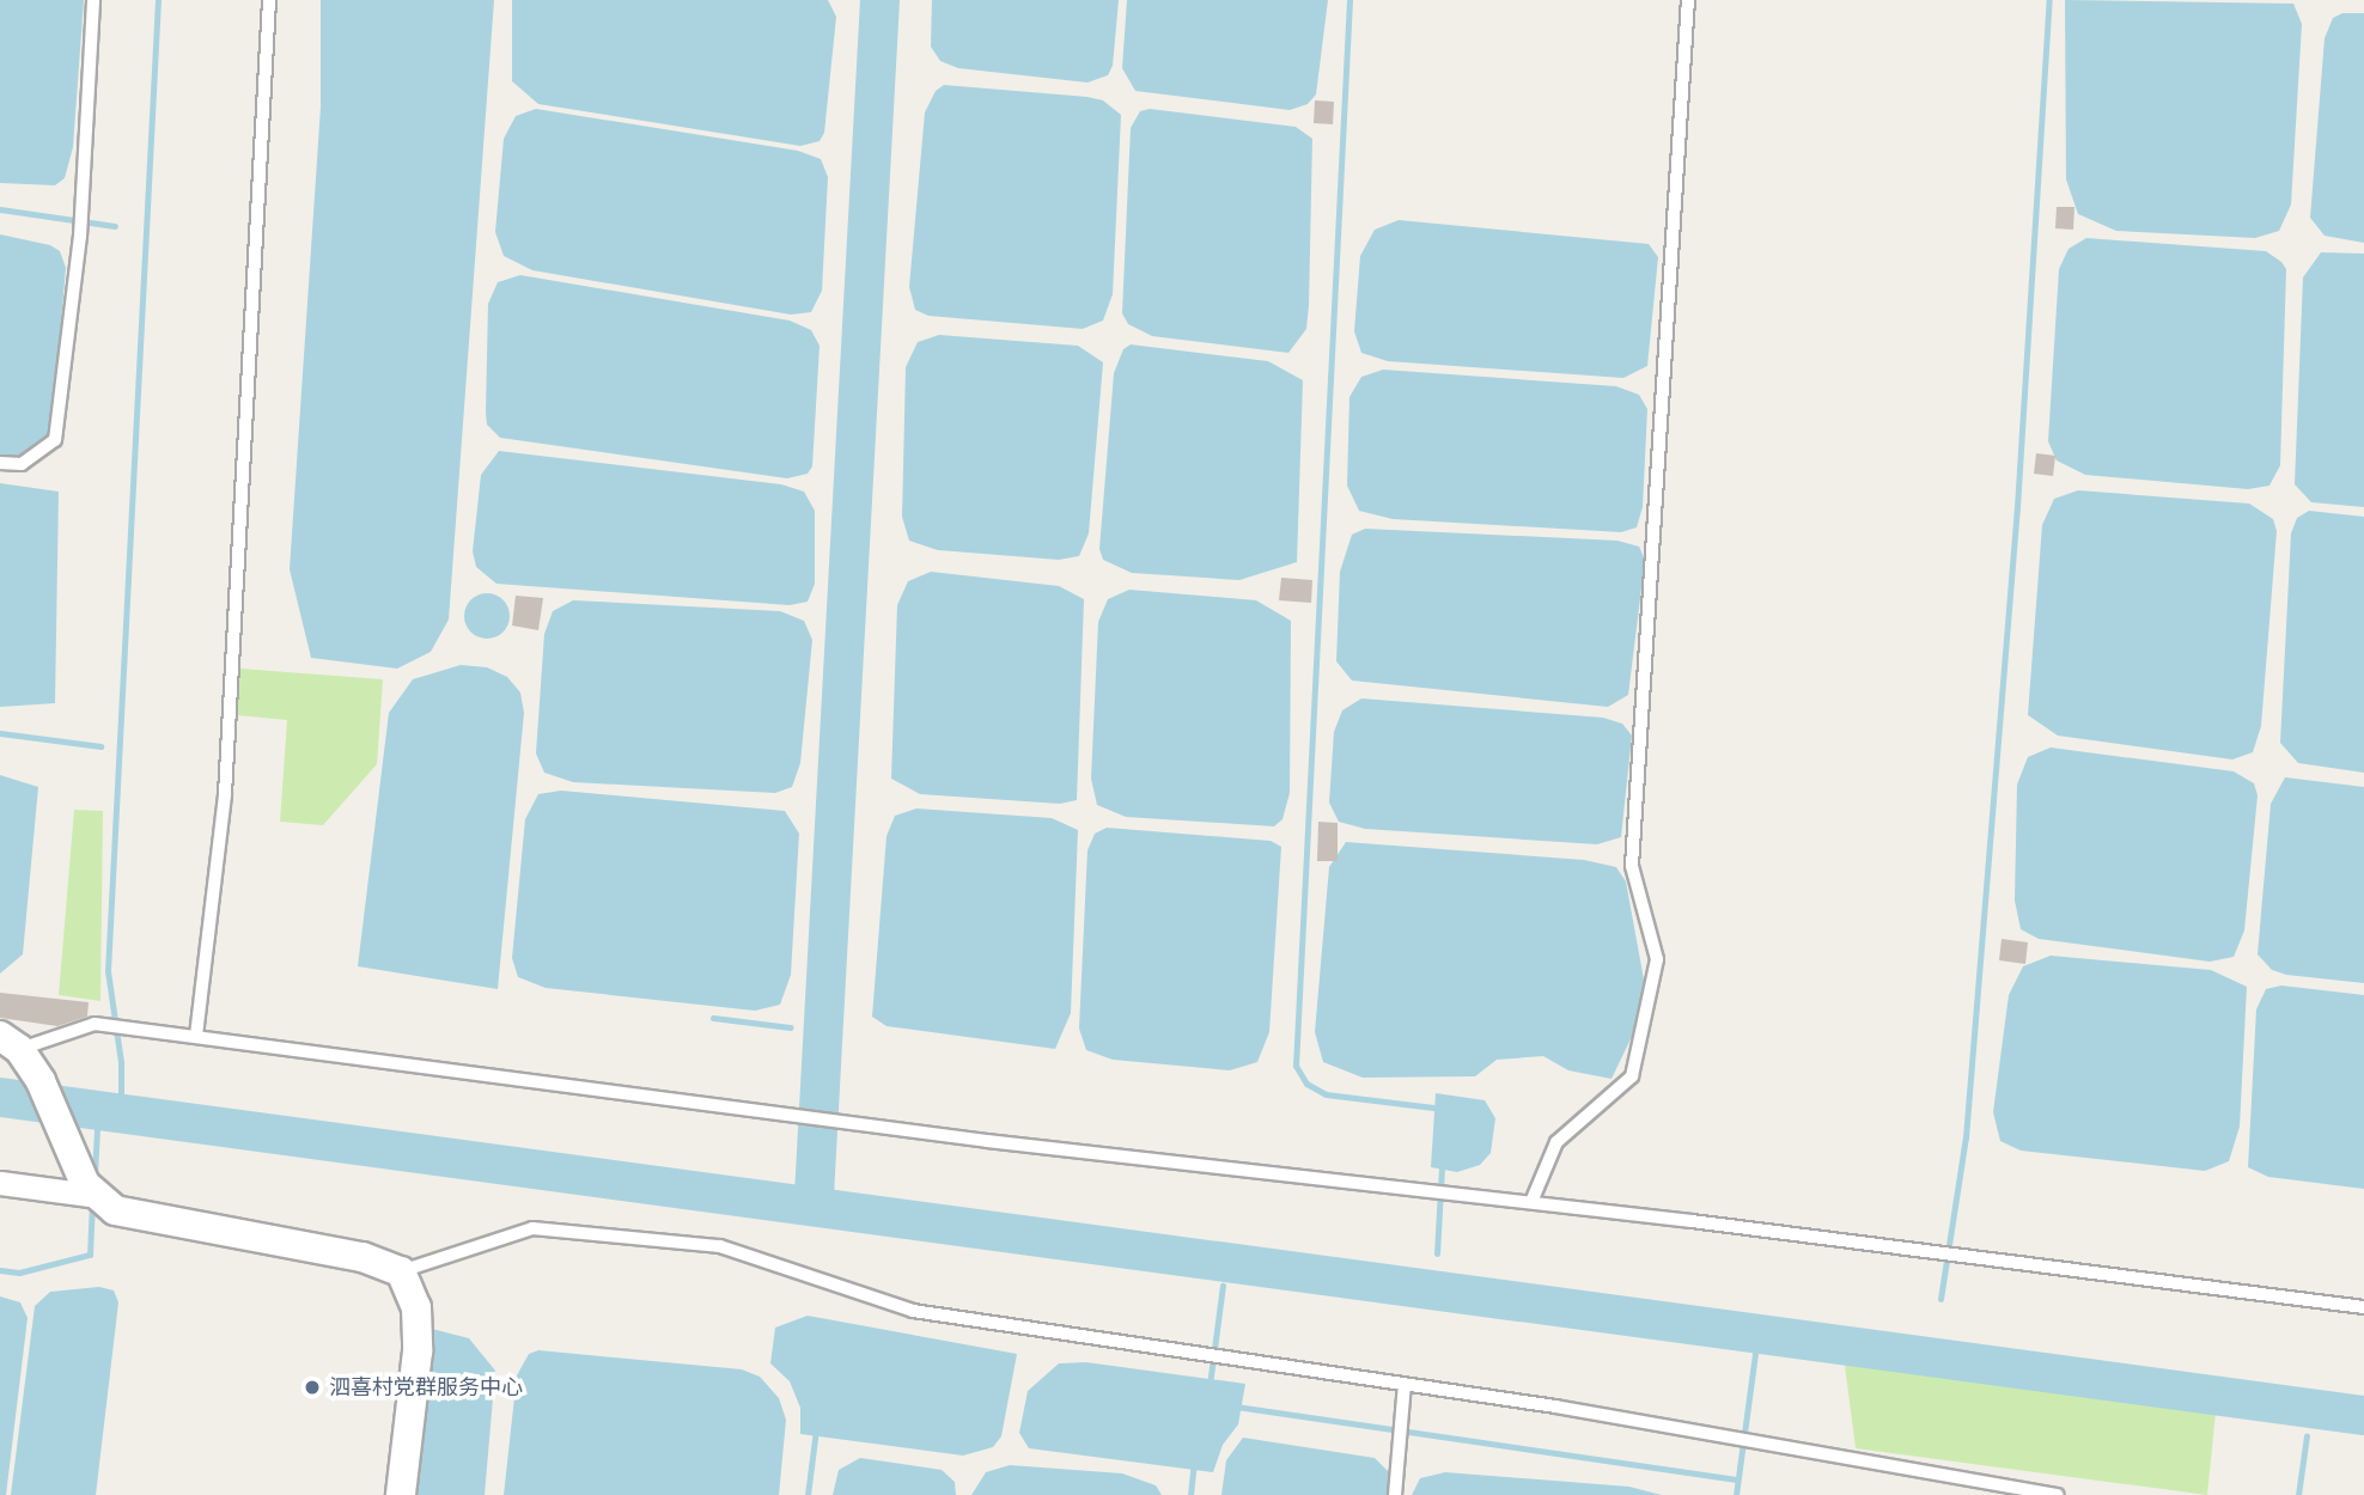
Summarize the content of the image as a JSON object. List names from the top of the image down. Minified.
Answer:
{"places":["泗喜村党群服务中心"]}
